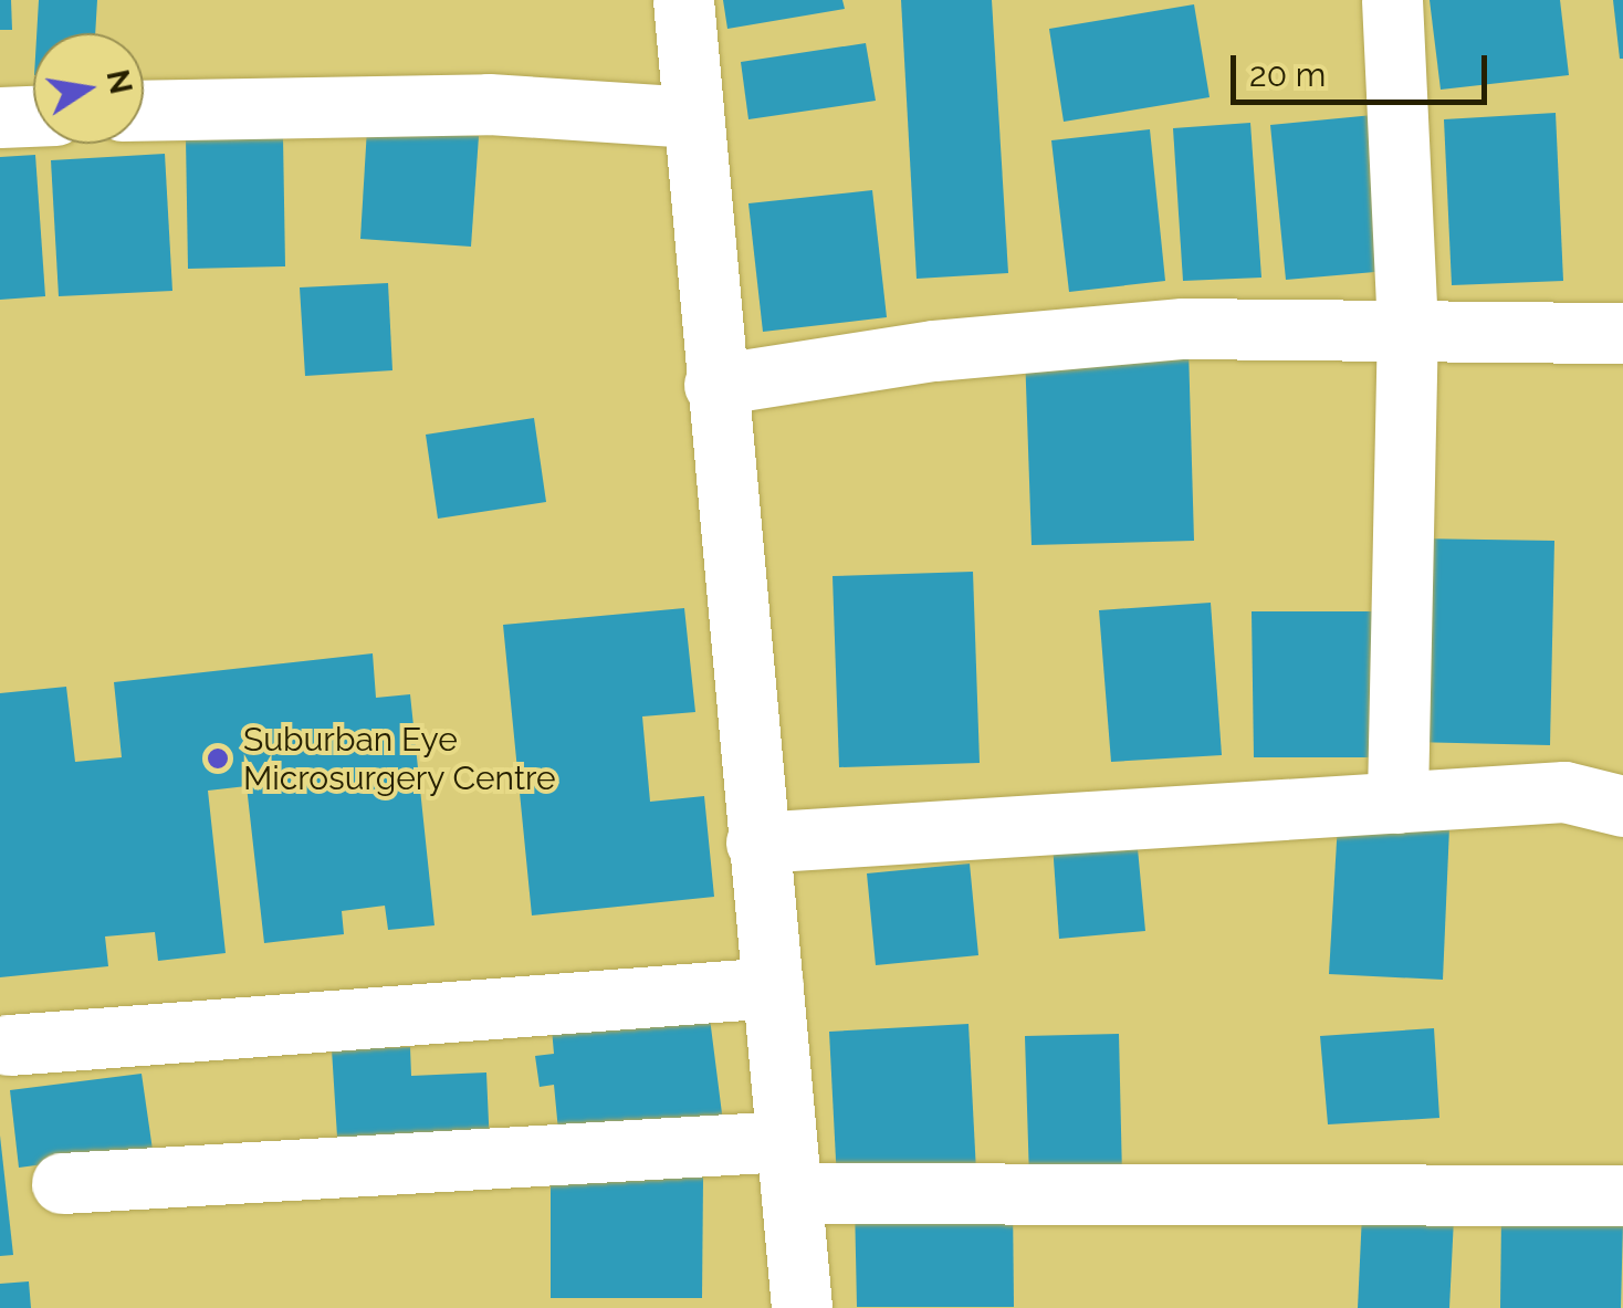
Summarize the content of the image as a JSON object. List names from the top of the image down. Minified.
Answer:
{"places":["Suburban Eye Microsurgery Centre"],"scale_bar":"20 m","north":"right"}
